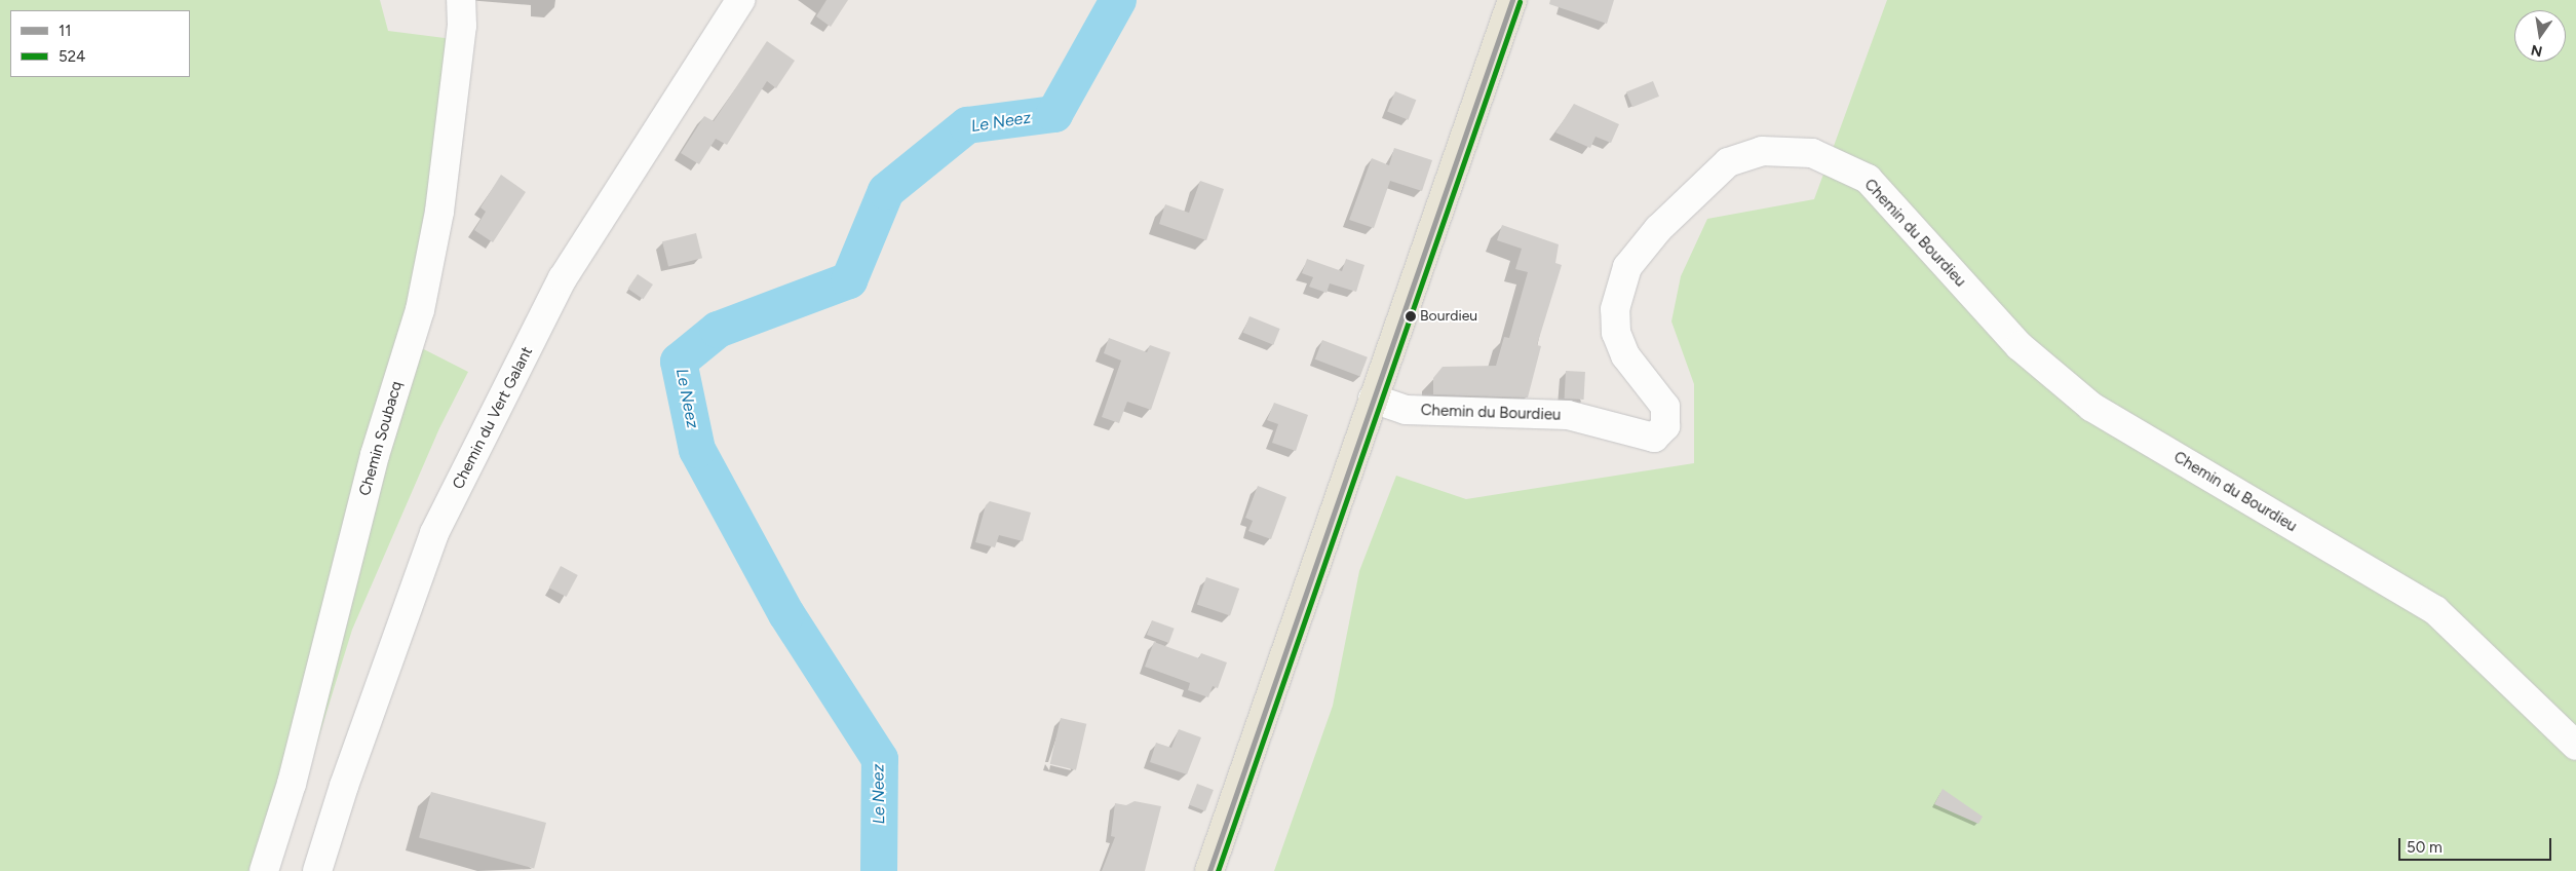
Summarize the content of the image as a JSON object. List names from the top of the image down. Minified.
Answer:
{"streets":{"street":["Chemin du Bourdieu","Chemin du Vert Galant","Chemin Soubacq"]},"water":["Le Neez"],"places":["Bourdieu"],"lines":["transit line 11","transit line 524"],"legend":["11","524"],"scale_bar":"50 m","north":"bottom"}
